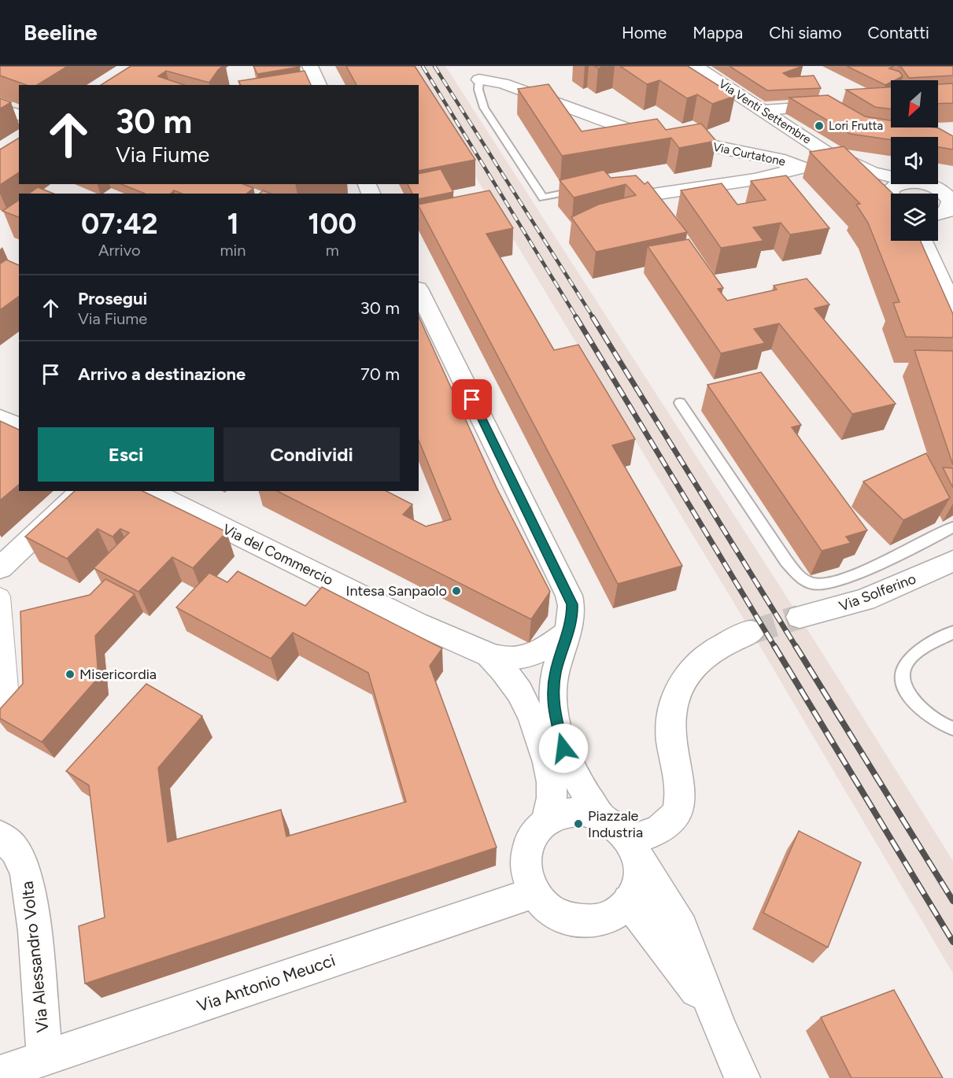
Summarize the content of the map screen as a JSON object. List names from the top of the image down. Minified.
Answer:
{"streets":{"street":["Via Venti Settembre","Via Curtatone","Via del Commercio","Via Solferino","Via Alessandro Volta","Via Antonio Meucci"]},"crossings":[["Via Venti Settembre","Via Curtatone"],["Via Alessandro Volta","Via Antonio Meucci"]],"places":["Lori Frutta","Intesa Sanpaolo","Misericordia","Piazzale Industria"],"north":"bottom left","page":{"header":"Beeline","nav":["Home","Mappa","Chi siamo","Contatti"],"turn":["30 m","Via Fiume"],"eta":["07:42","Arrivo","1","min","100","m"],"list":[{"name":"Prosegui","note":"Via Fiume","value":"30 m"},{"name":"Arrivo a destinazione","value":"70 m"}],"buttons":["Esci","Condividi"]}}
